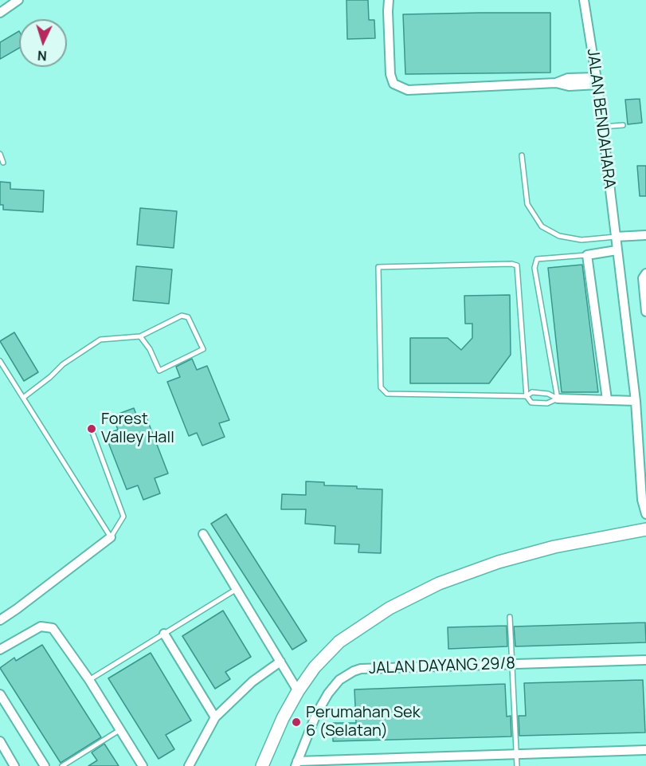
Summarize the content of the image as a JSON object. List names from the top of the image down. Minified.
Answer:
{"streets":{"street":["JALAN BENDAHARA","JALAN DAYANG 29/8"]},"places":["Forest Valley Hall","Perumahan Sek 6 (Selatan)"],"north":"bottom"}
